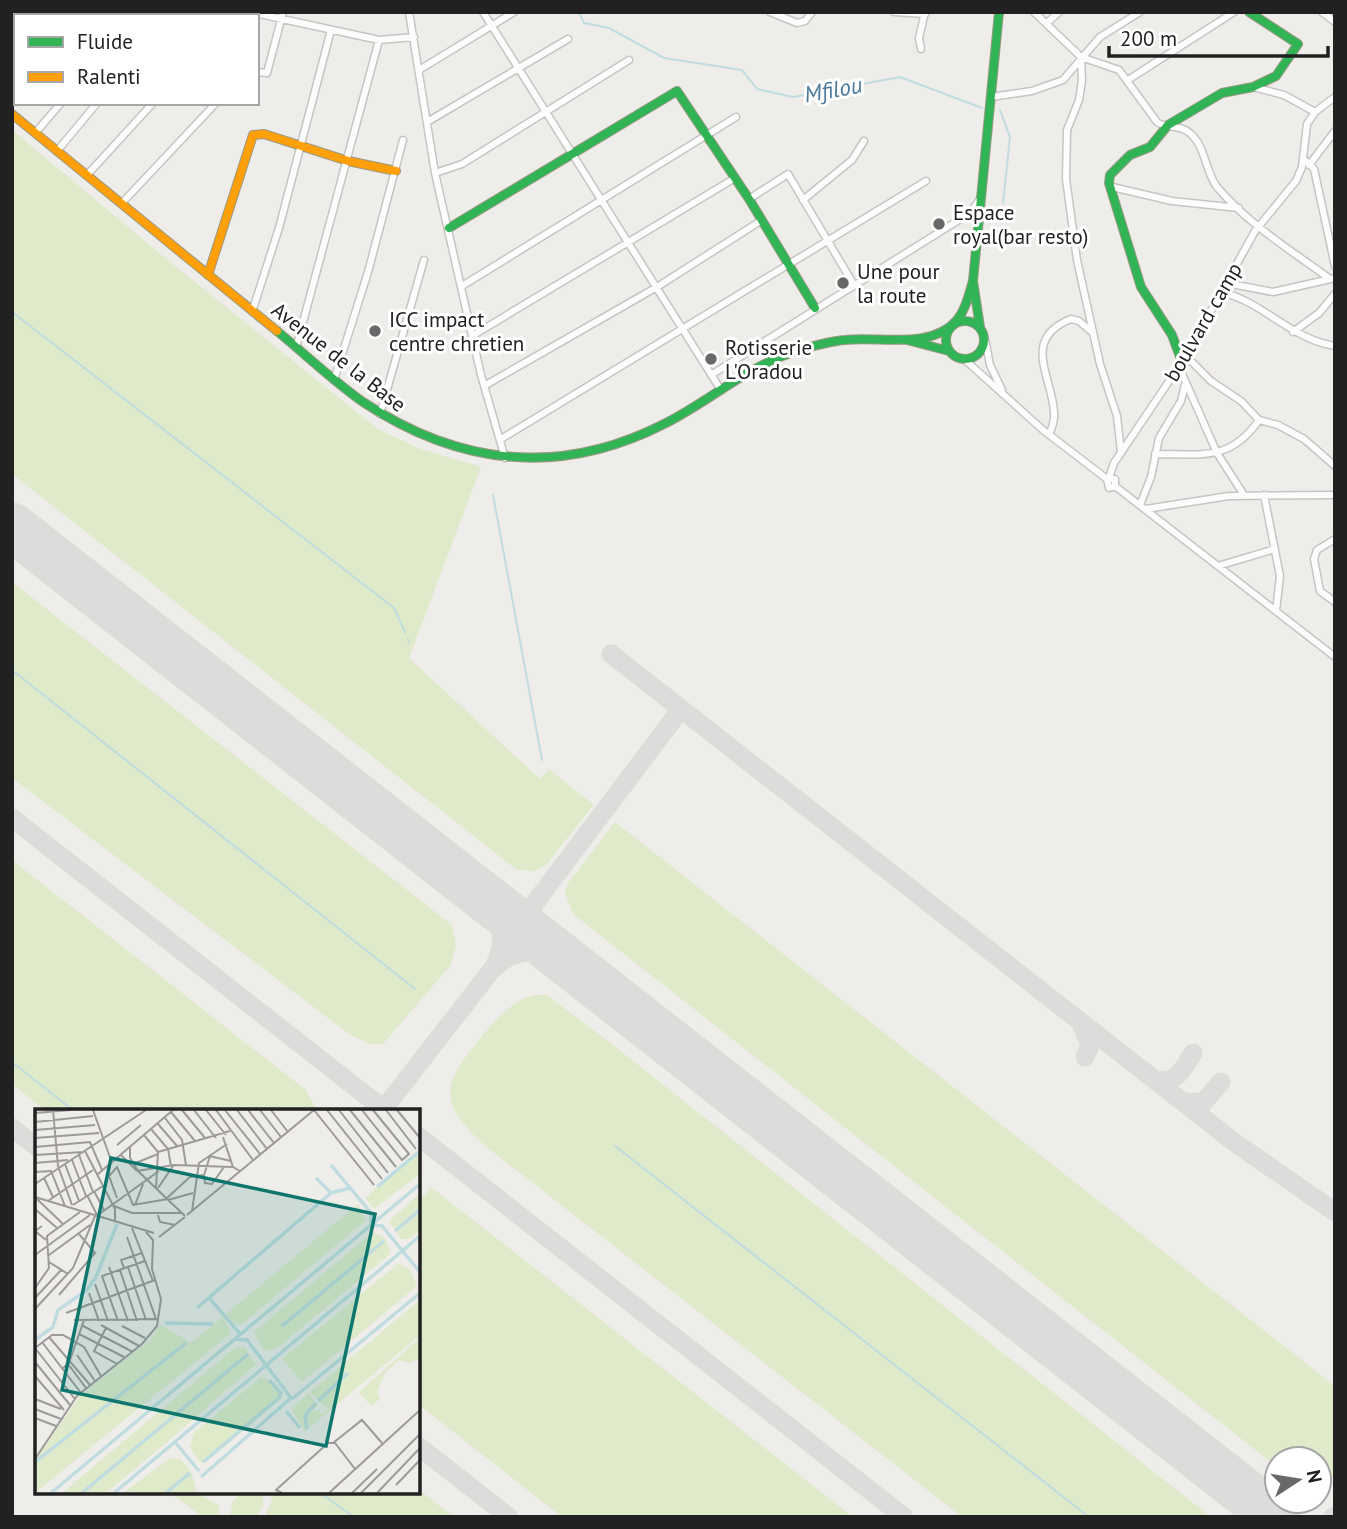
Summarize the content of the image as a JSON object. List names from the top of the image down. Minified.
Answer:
{"streets":{"main road":["Avenue de la Base"],"street":["boulvard camp"]},"water":["Mfilou"],"places":["Espace royal(bar resto)","Une pour la route","ICC impact centre chretien","Rotisserie L'Oradou"],"legend":["Fluide","Ralenti"],"scale_bar":"200 m","north":"right"}
